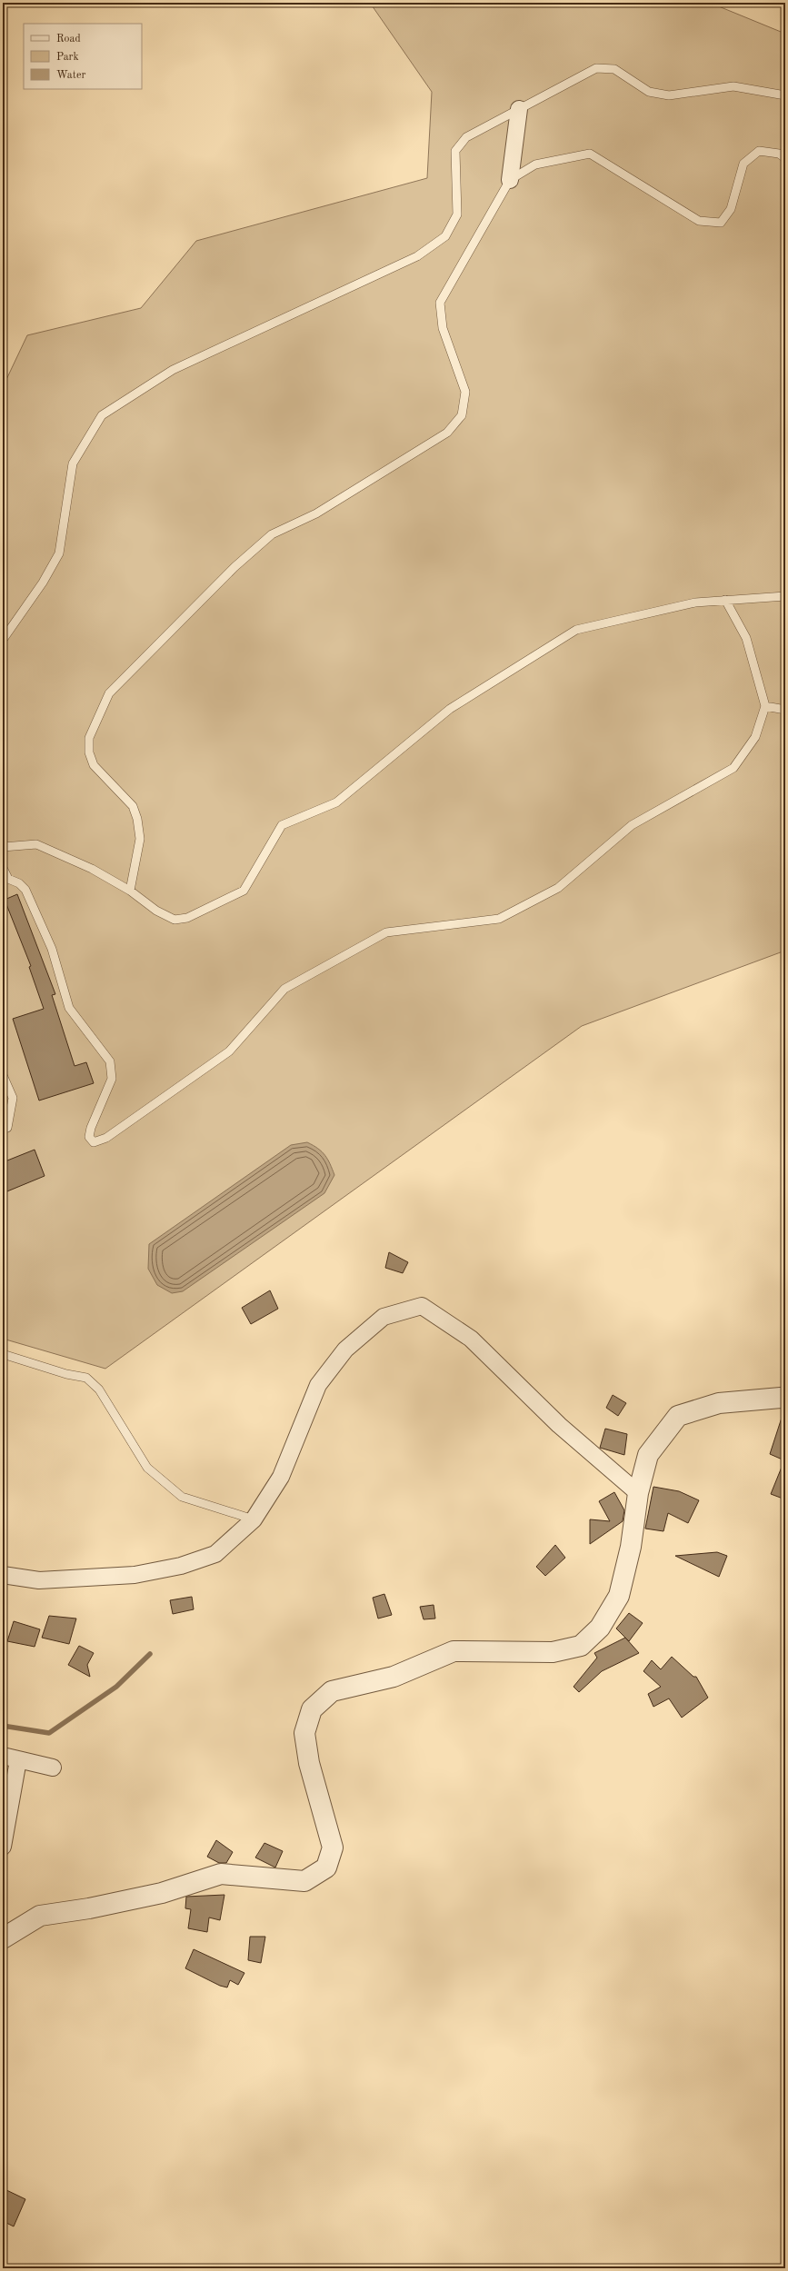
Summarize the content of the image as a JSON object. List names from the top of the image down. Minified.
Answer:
{"legend":["Road","Park","Water"]}
